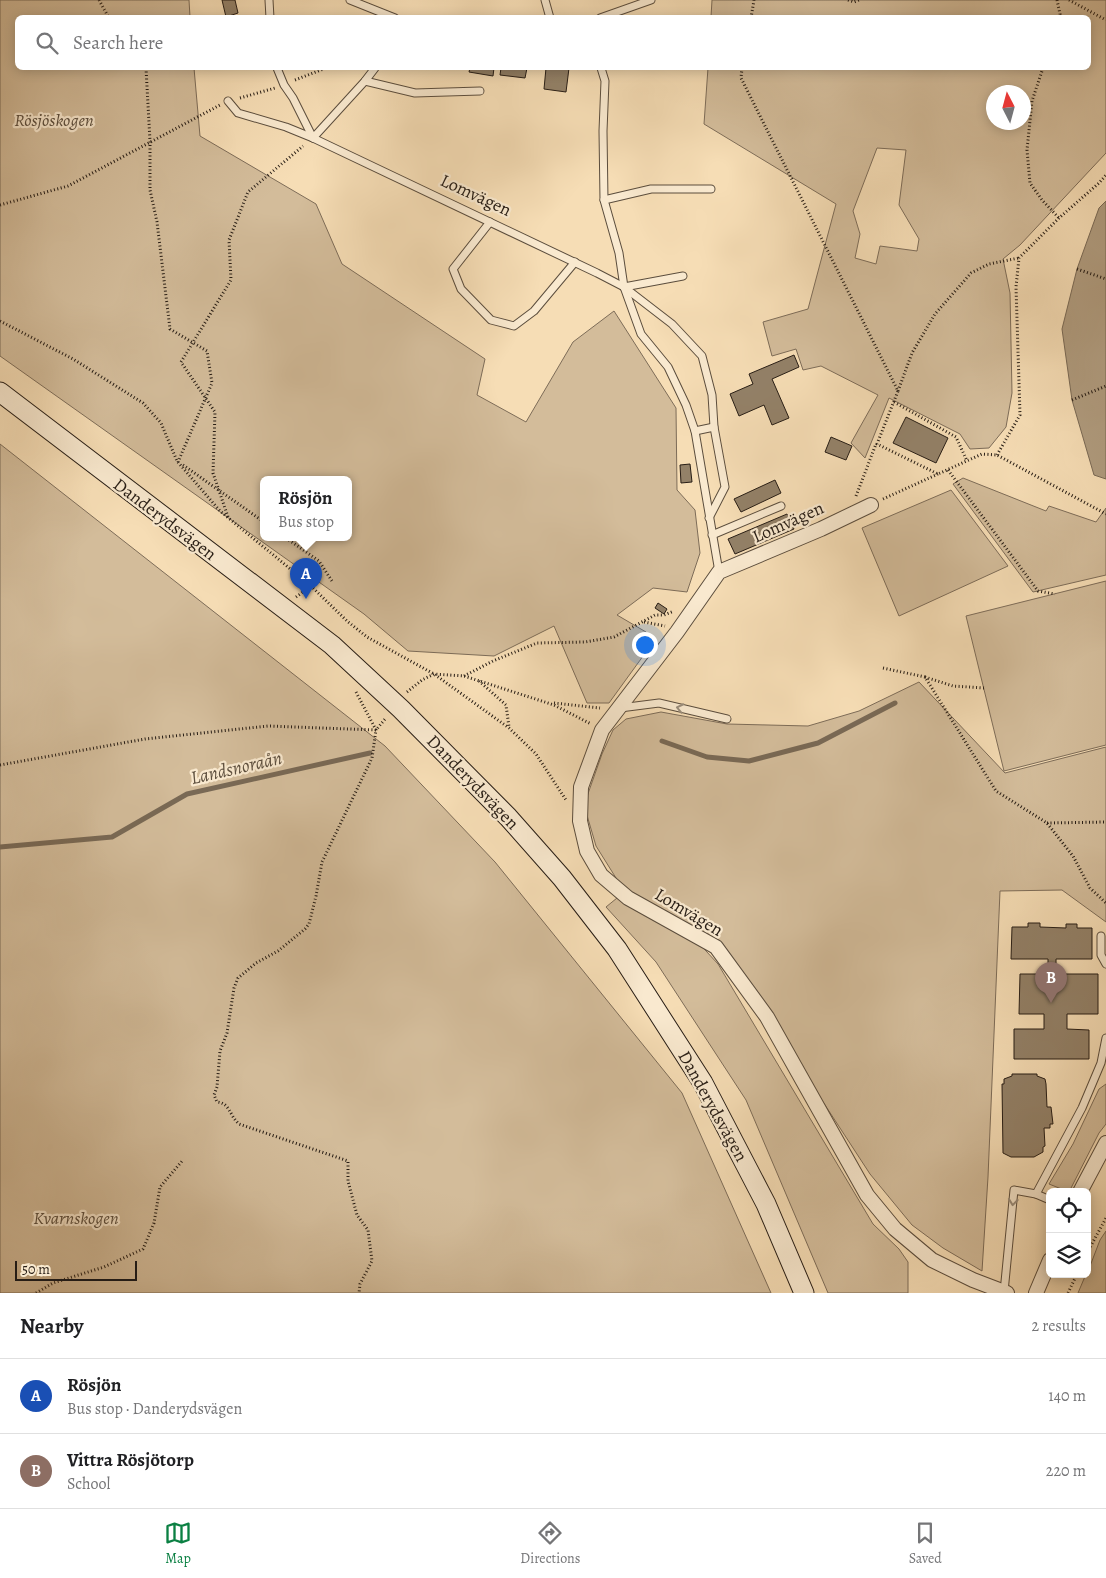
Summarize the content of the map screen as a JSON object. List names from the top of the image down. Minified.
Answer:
{"streets":{"main road":["Danderydsvägen"],"street":["Lomvägen"]},"water":["Landsnoraån"],"parks":["Rösjöskogen","Kvarnskogen"],"scale_bar":"50 m","north":"top","page":{"search":"Search here","popup":["Rösjön","Bus stop"],"pins":["A","B"],"scale":"50 m","heading":["Nearby","2 results"],"list":[{"mark":"A","name":"Rösjön","note":"Bus stop · Danderydsvägen","value":"140 m"},{"mark":"B","name":"Vittra Rösjötorp","note":"School","value":"220 m"}],"nav":["Map","Directions","Saved"]}}
